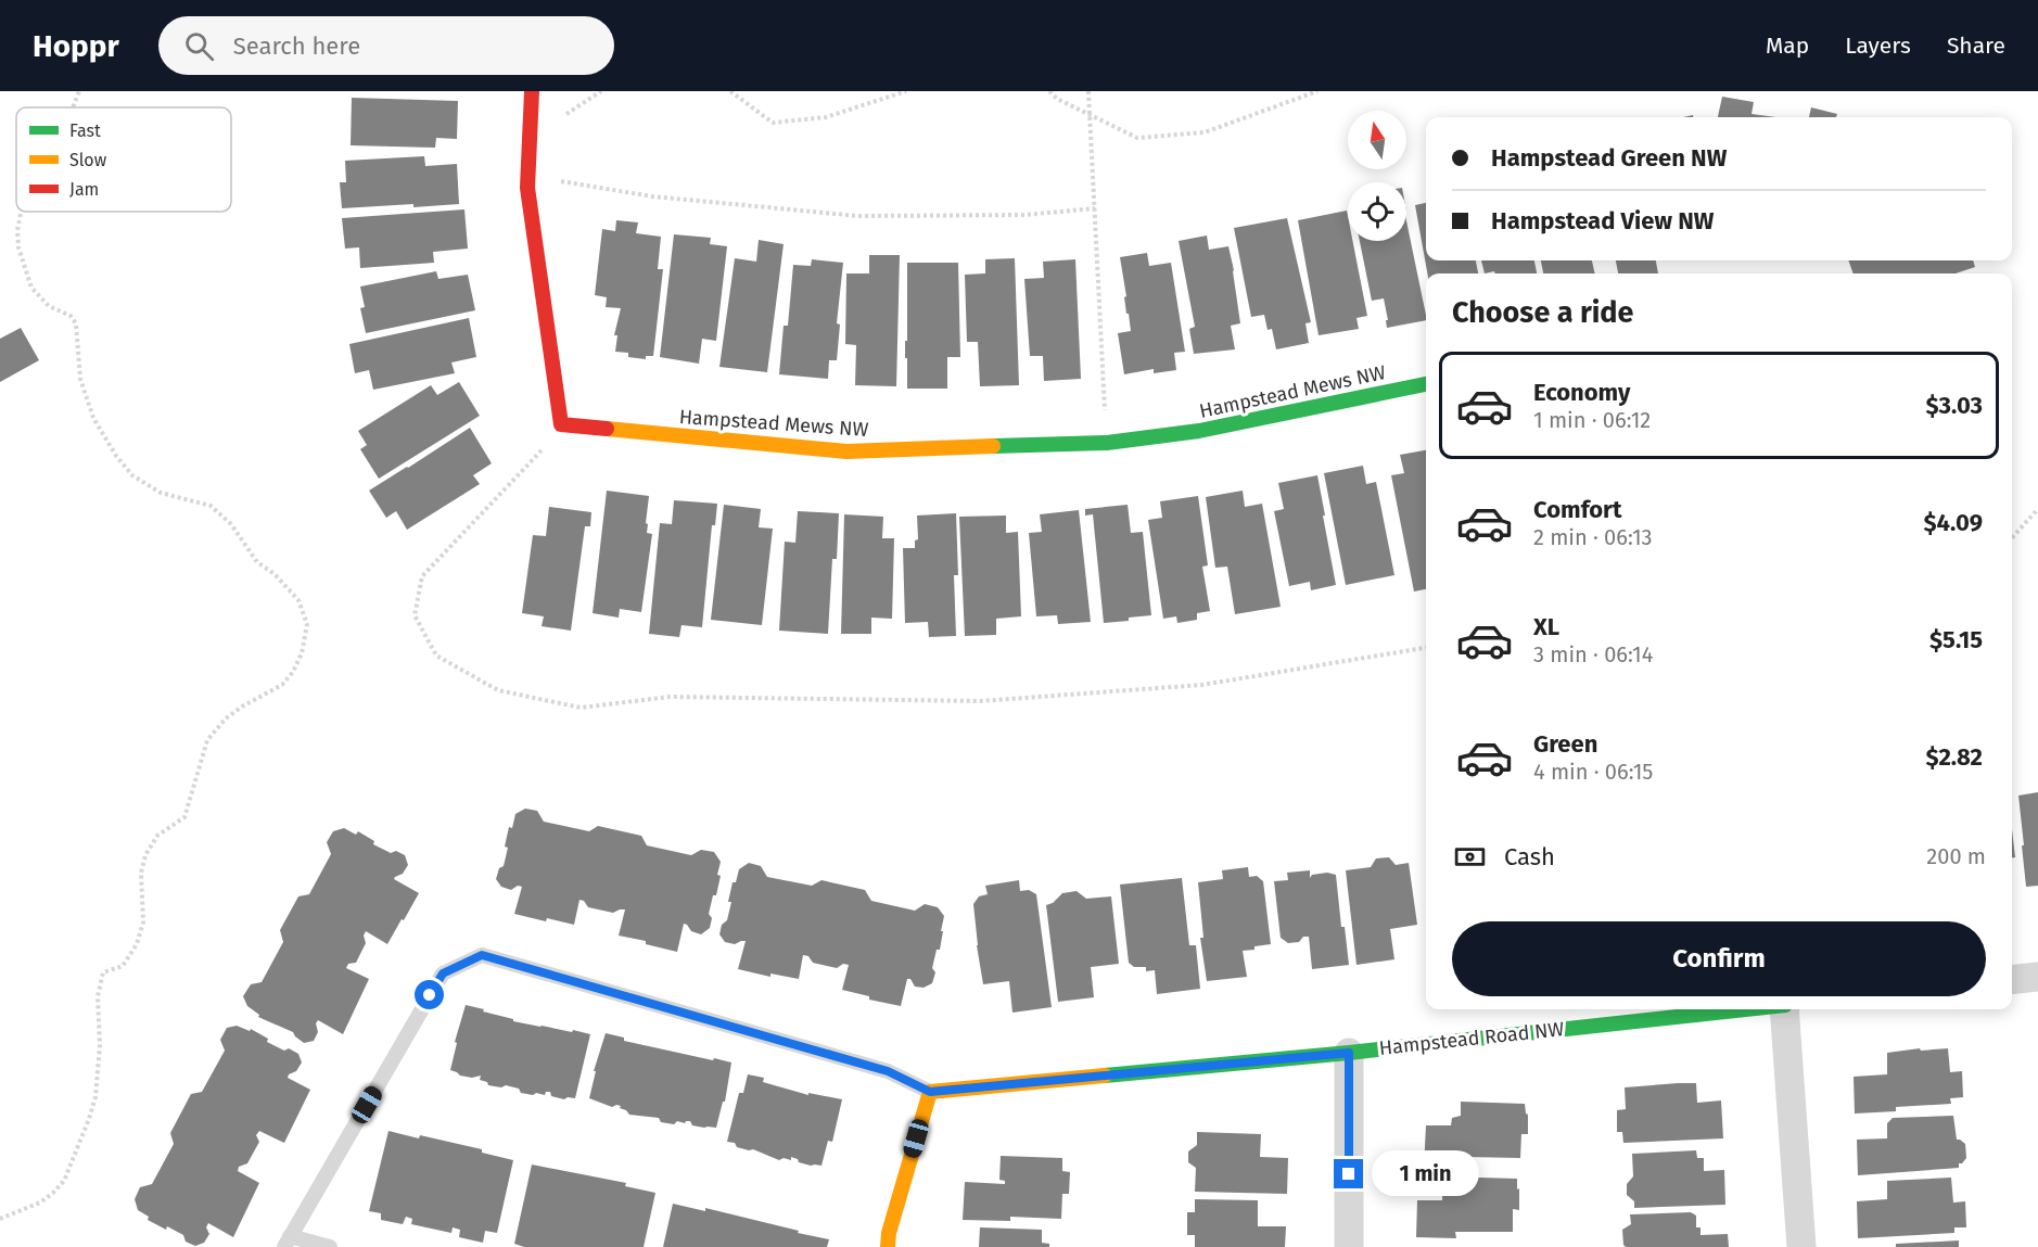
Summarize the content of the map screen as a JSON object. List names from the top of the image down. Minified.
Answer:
{"streets":{"street":["Hampstead Mews NW","Hampstead Road NW"]},"legend":["Fast","Slow","Jam"],"north":"top","page":{"header":"Hoppr","search":"Search here","nav":["Map","Layers","Share"],"banner":["Hampstead Green NW","Hampstead View NW"],"heading":"Choose a ride","list":[{"name":"Economy","note":"1 min · 06:12","value":"$3.03"},{"name":"Comfort","note":"2 min · 06:13","value":"$4.09"},{"name":"XL","note":"3 min · 06:14","value":"$5.15"},{"name":"Green","note":"4 min · 06:15","value":"$2.82"}],"pay":["Cash","200 m"],"buttons":"Confirm","bubble":"1 min"}}
